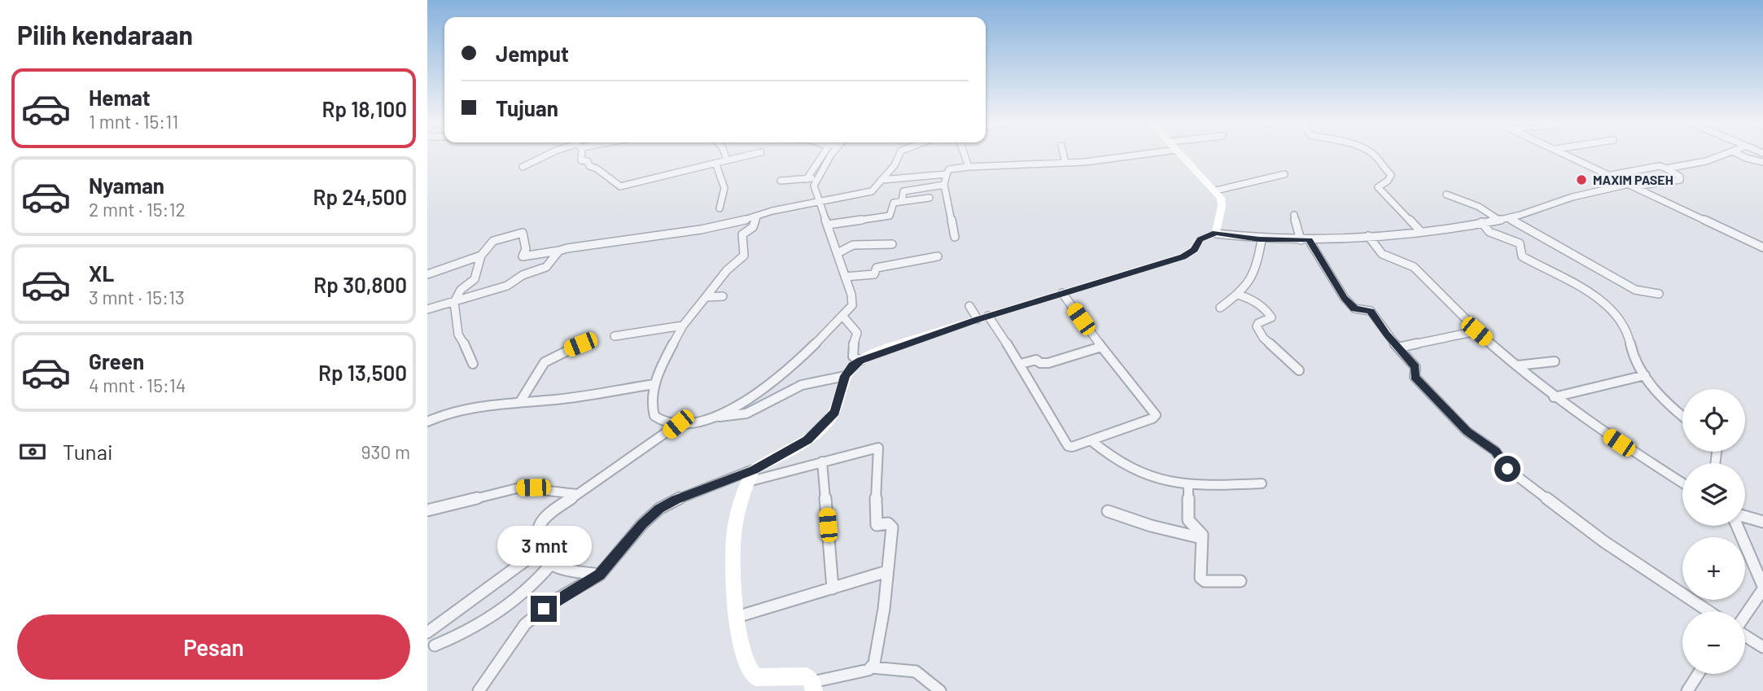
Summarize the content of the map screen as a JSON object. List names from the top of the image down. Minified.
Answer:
{"places":["MAXIM PASEH"],"page":{"heading":"Pilih kendaraan","banner":["Jemput","Tujuan"],"list":[{"name":"Hemat","note":"1 mnt · 15:11","value":"Rp 18,100"},{"name":"Nyaman","note":"2 mnt · 15:12","value":"Rp 24,500"},{"name":"XL","note":"3 mnt · 15:13","value":"Rp 30,800"},{"name":"Green","note":"4 mnt · 15:14","value":"Rp 13,500"}],"map_buttons":["+","−"],"pay":["Tunai","930 m"],"bubble":"3 mnt","buttons":"Pesan"}}
